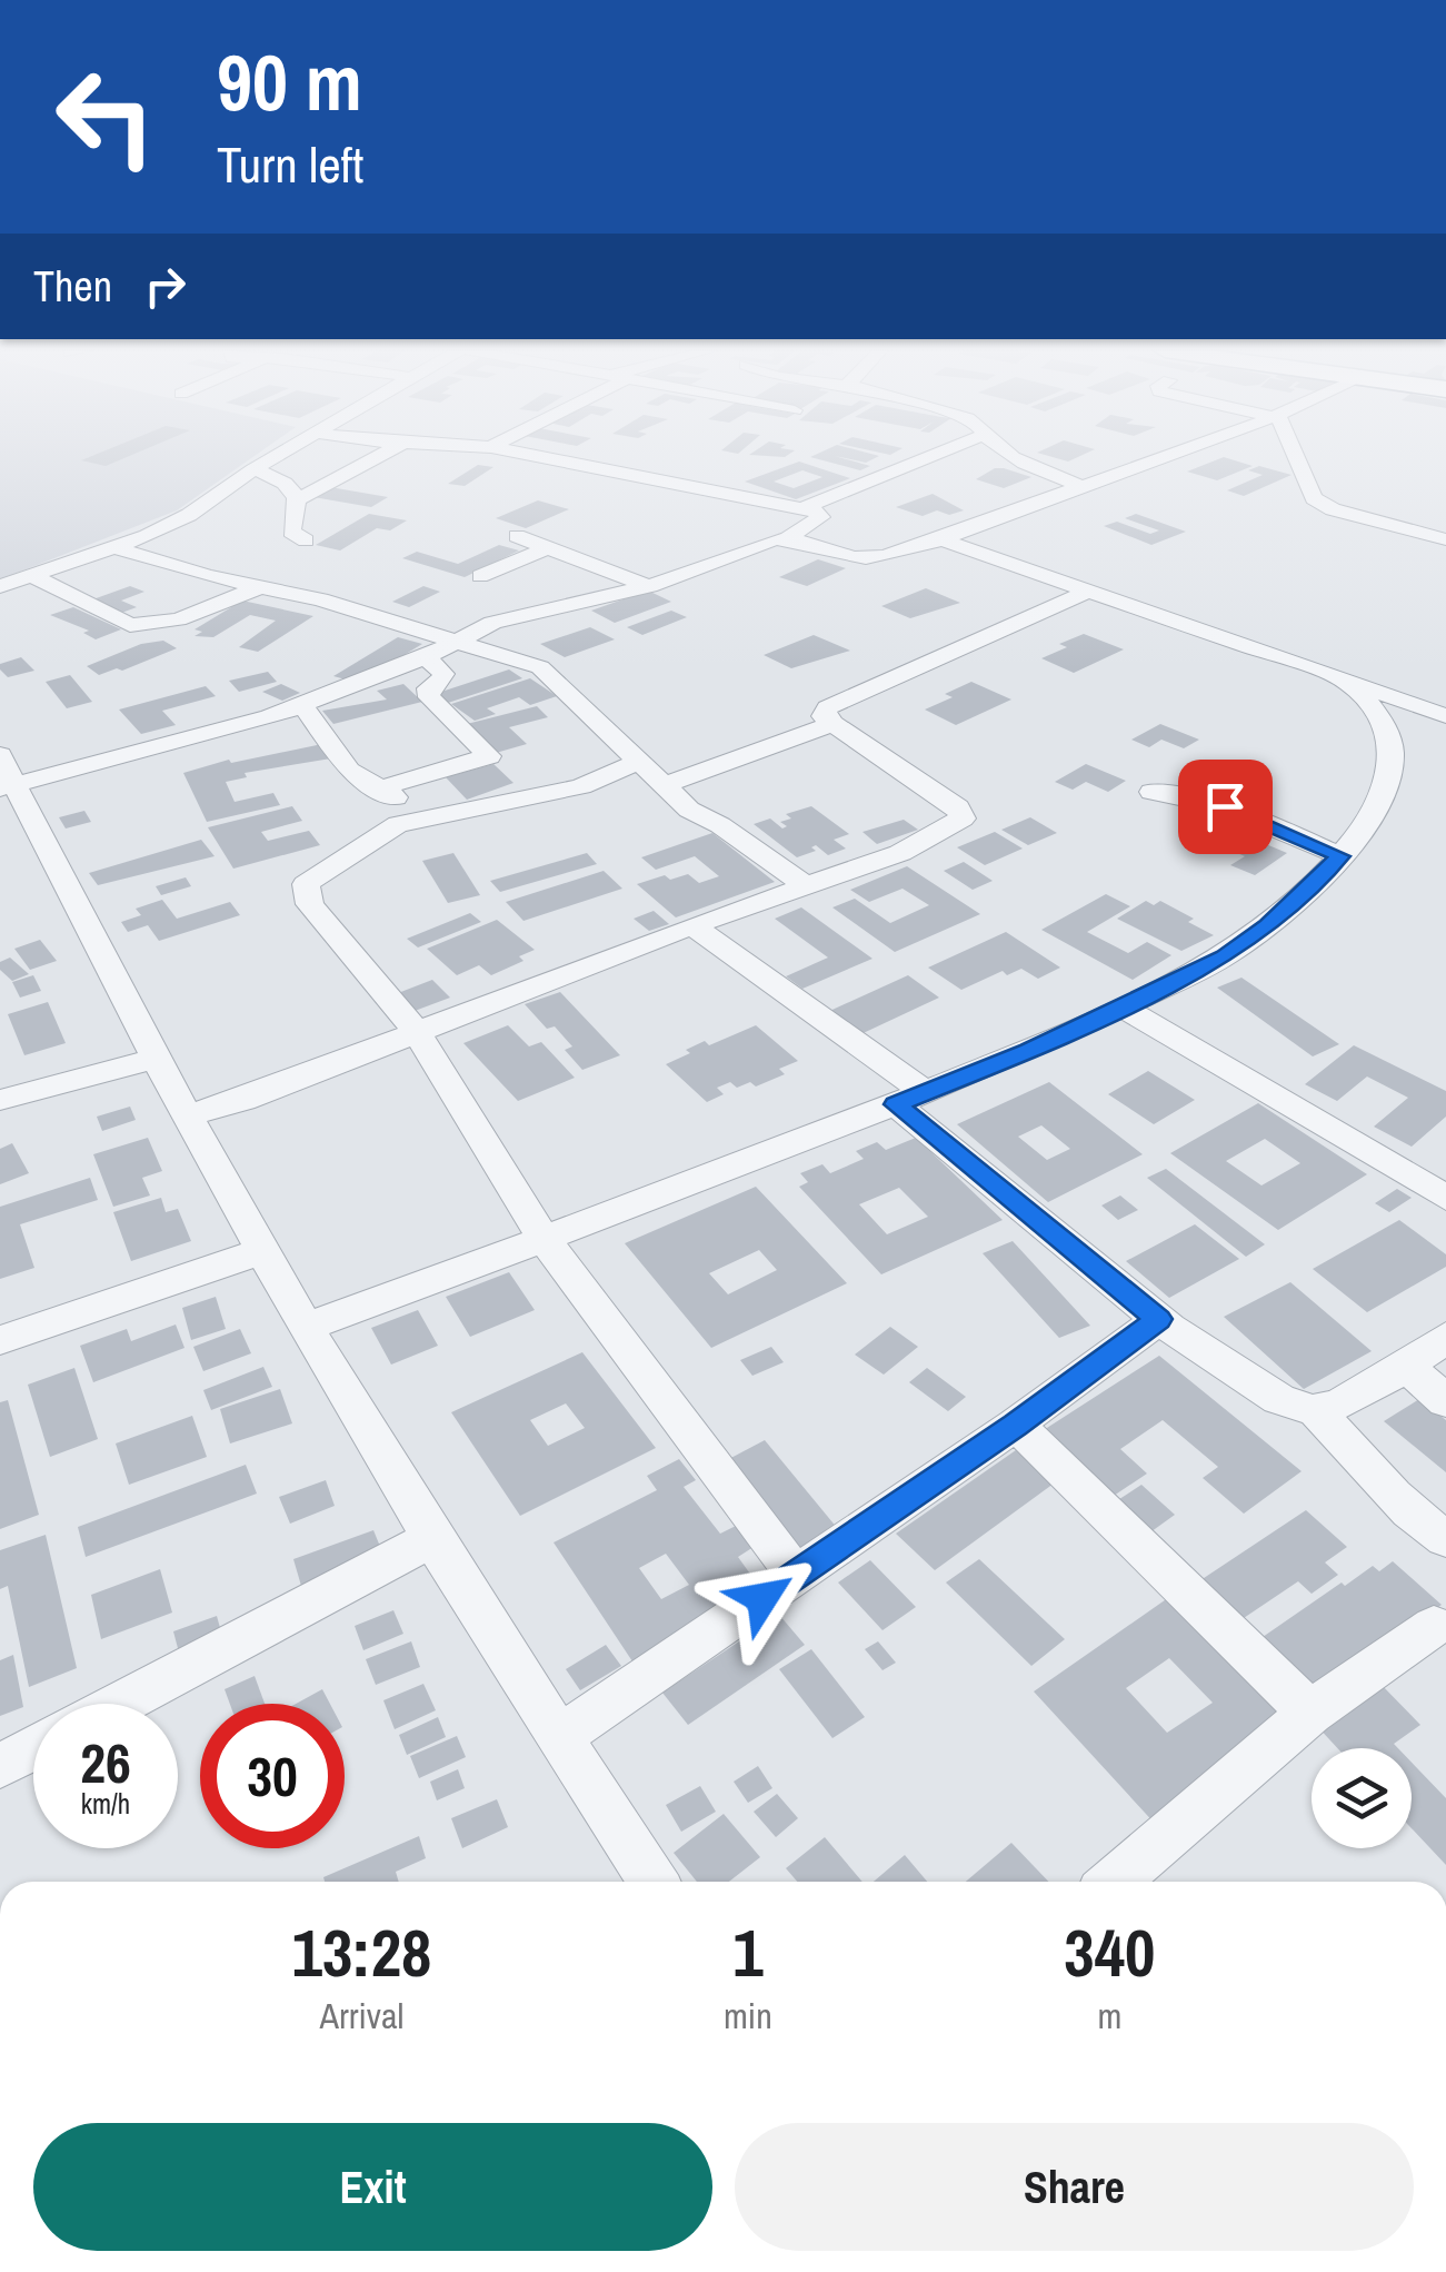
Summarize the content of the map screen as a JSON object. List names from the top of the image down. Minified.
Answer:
{"page":{"turn":["90 m","Turn left"],"then":"Then","speed":"26 km/h","limit":"30","eta":["13:28","Arrival","1","min","340","m"],"buttons":["Exit","Share"]}}
